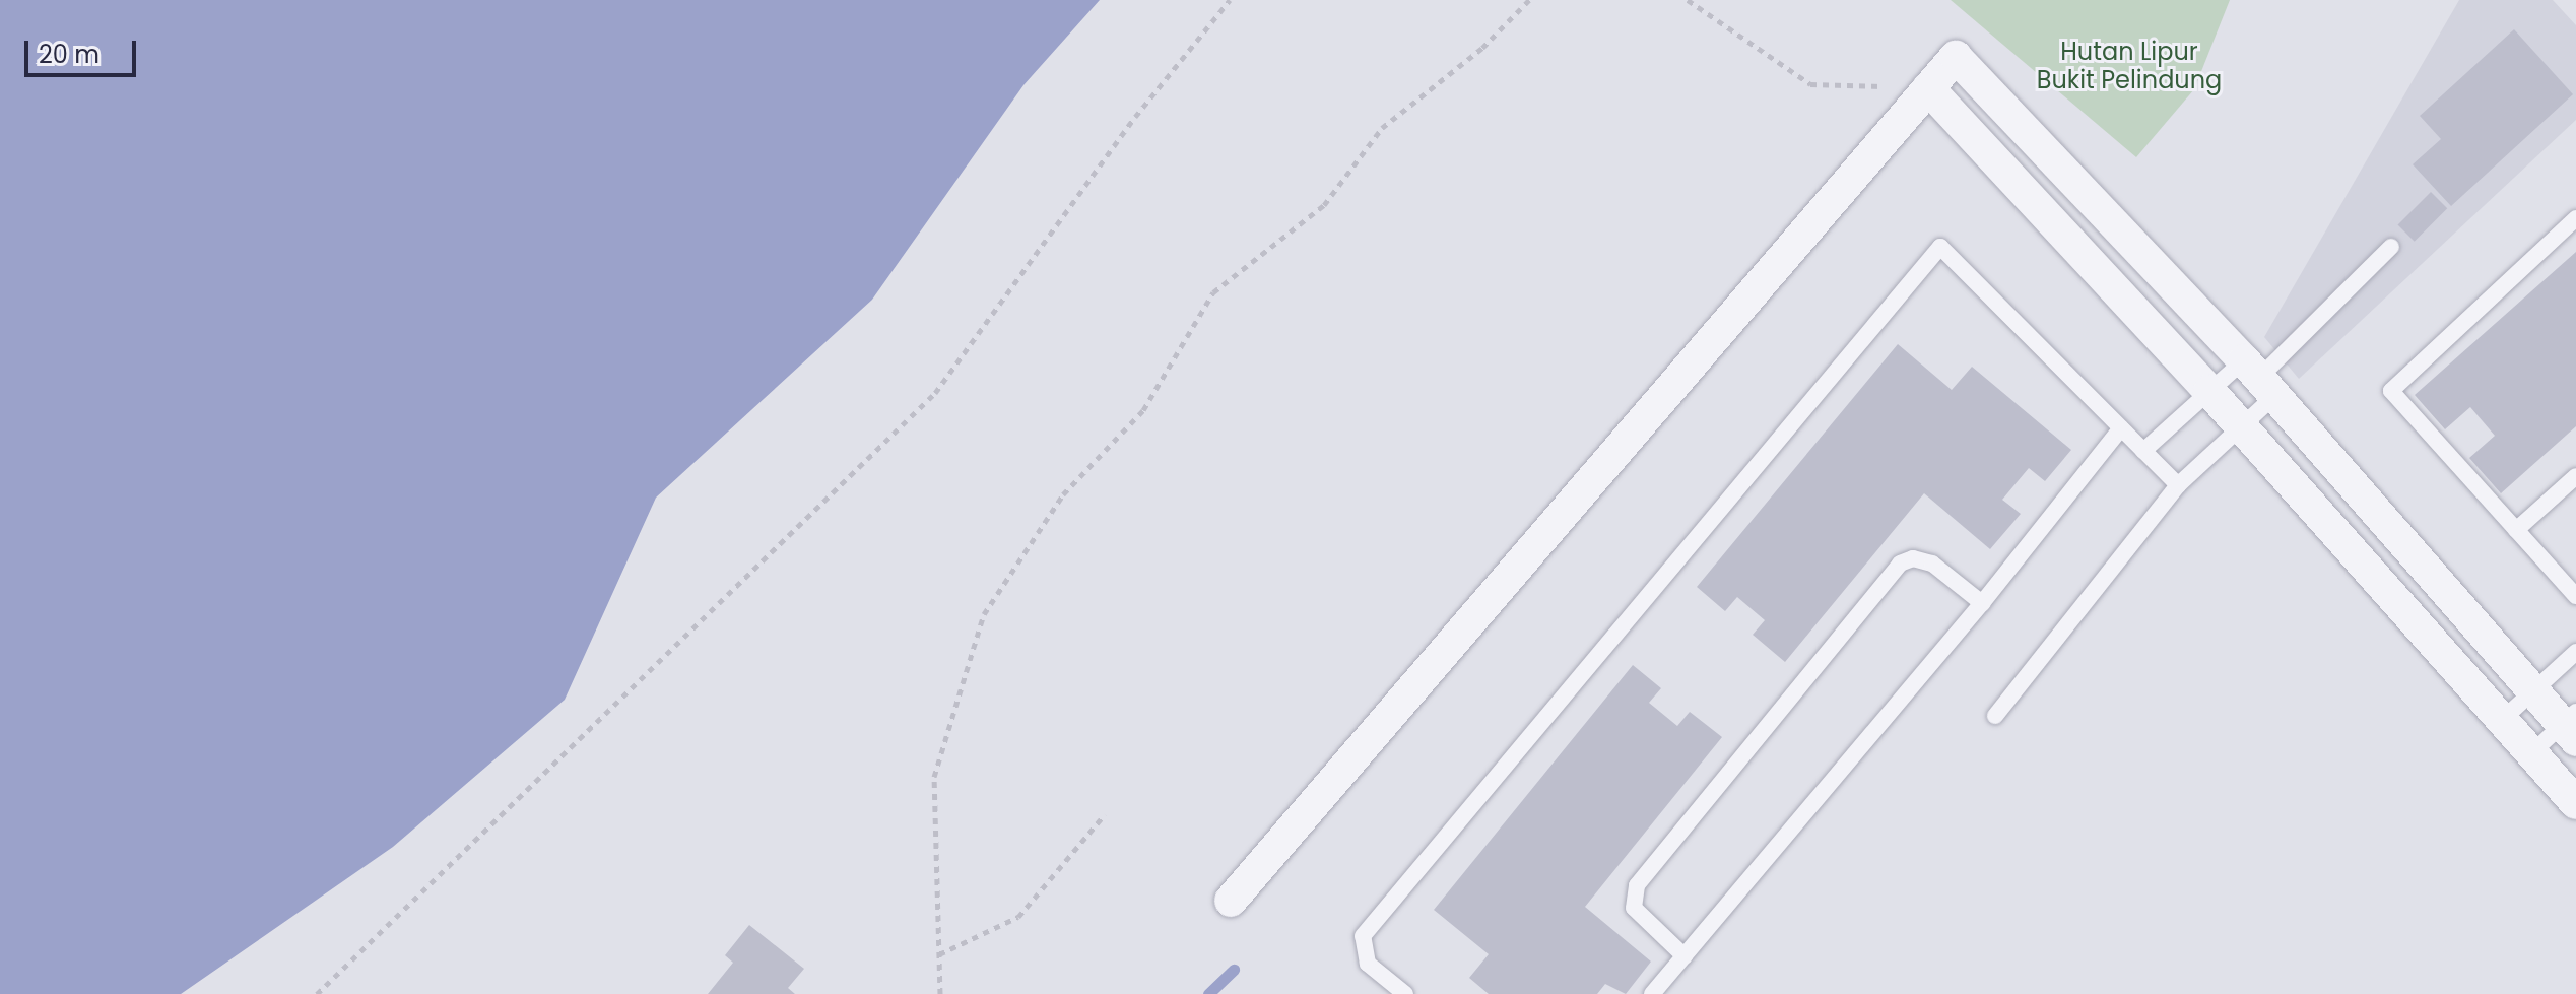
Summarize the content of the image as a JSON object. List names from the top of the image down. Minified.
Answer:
{"parks":["Hutan Lipur Bukit Pelindung"],"scale_bar":"20 m"}
